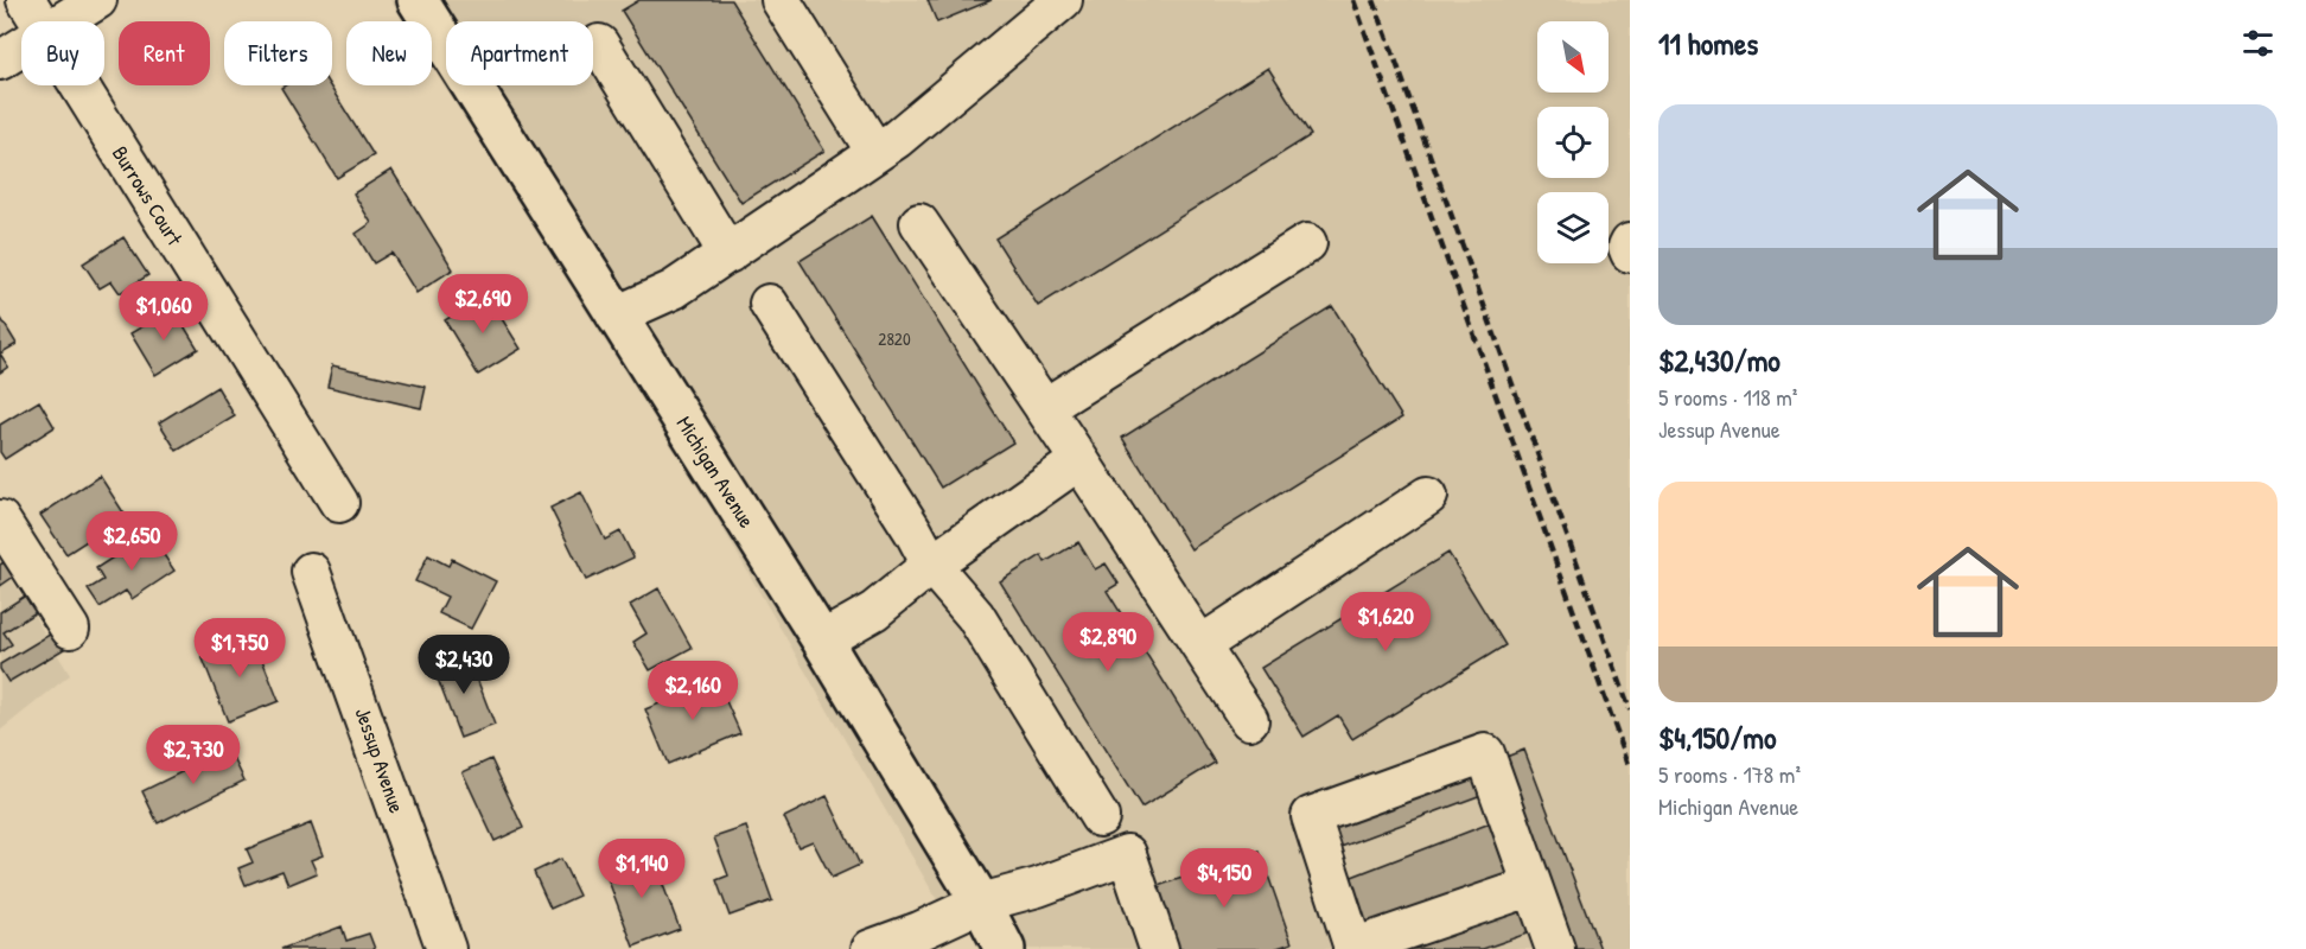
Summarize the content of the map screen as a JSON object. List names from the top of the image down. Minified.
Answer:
{"streets":{"main road":["Michigan Avenue"],"street":["Burrows Court","Jessup Avenue"]},"house_numbers":["2820"],"north":"bottom right","page":{"heading":"11 homes","chip":["Buy","Rent","Filters","New","Apartment"],"list":[{"name":"$2,430/mo","note":"5 rooms · 118 m² · Jessup Avenue"},{"name":"$4,150/mo","note":"5 rooms · 178 m² · Michigan Avenue"}],"price":["$2,690","$1,060","$2,650","$1,620","$2,890","$1,750","$2,430","$2,160","$2,730","$1,140","$4,150"]}}
